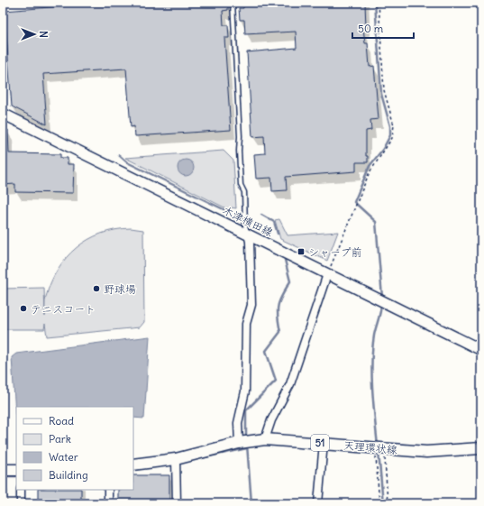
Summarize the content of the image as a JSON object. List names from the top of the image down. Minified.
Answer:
{"streets":{"main road":["木津横田線","51","天理環状線"]},"places":{"transit":["シャープ前"],"other":["野球場","テニスコート"]},"legend":["Road","Park","Water","Building"],"scale_bar":"50 m","north":"right"}
